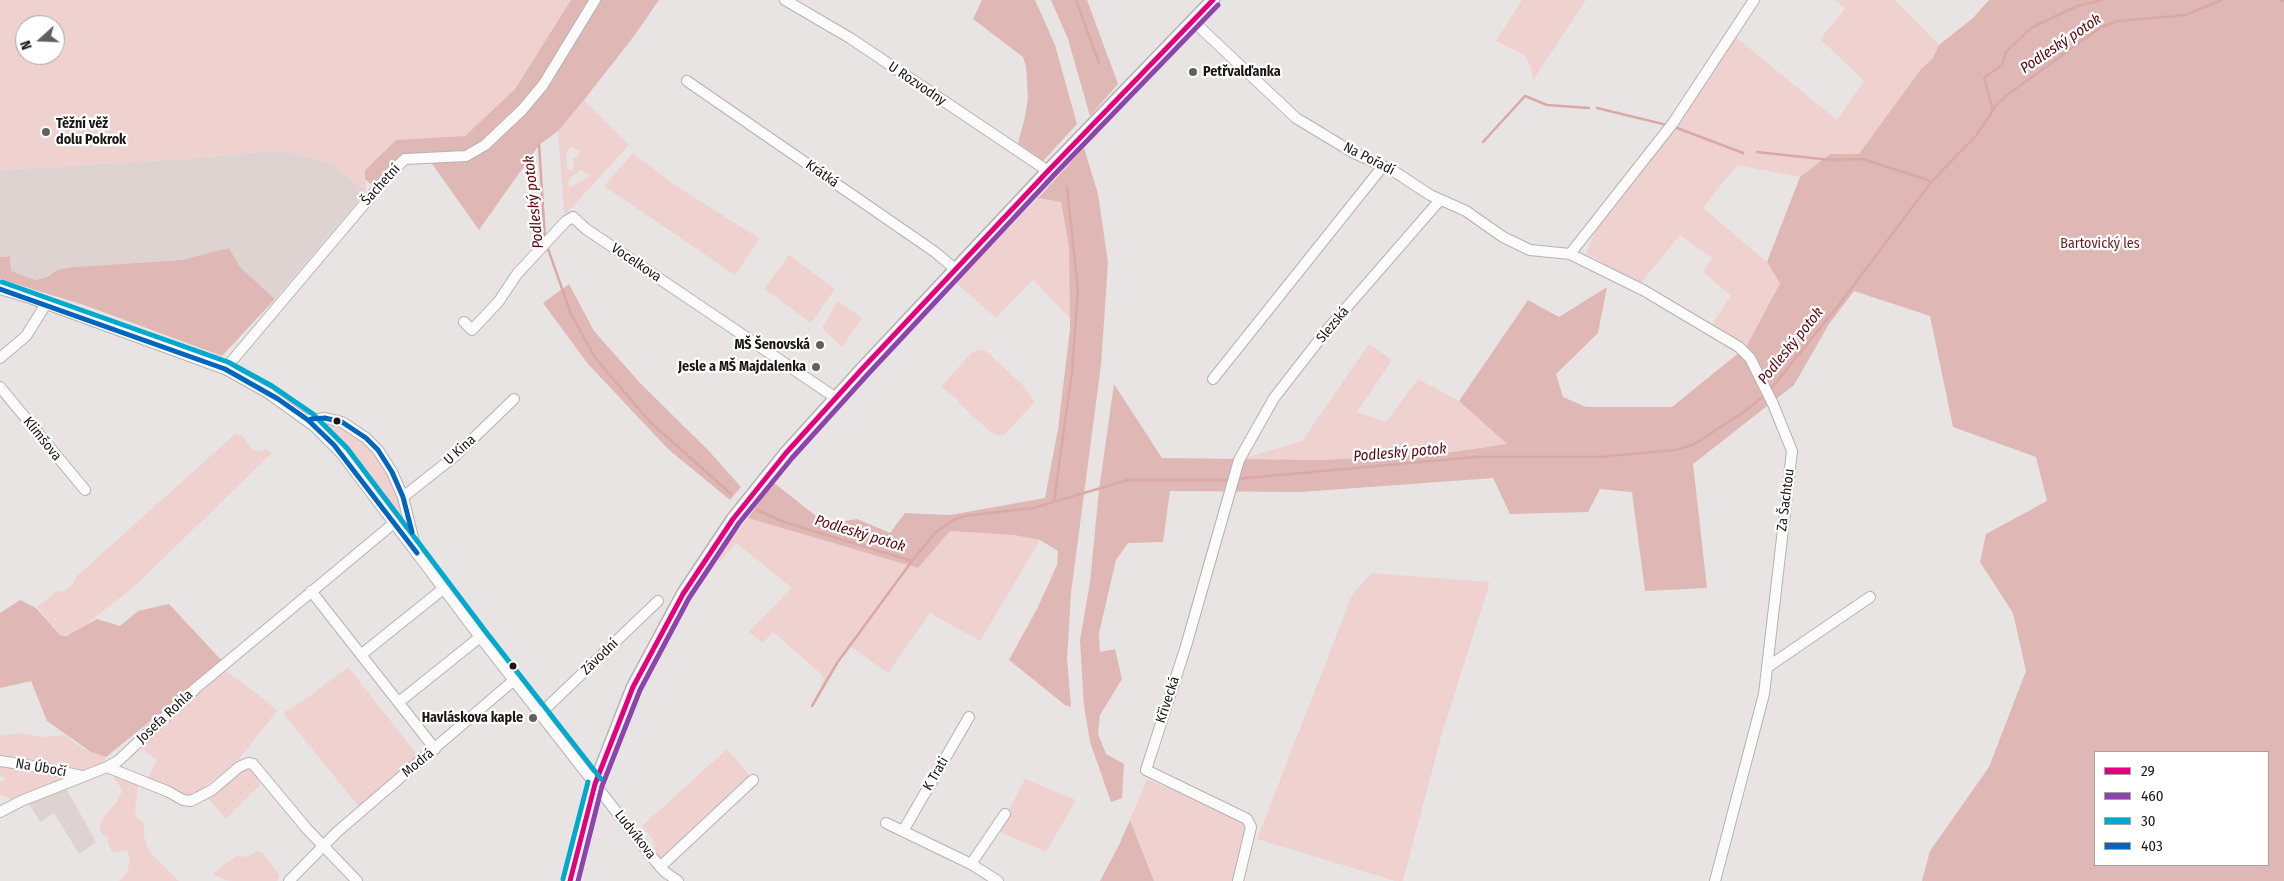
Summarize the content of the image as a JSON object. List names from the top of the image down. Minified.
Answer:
{"streets":{"street":["U Rozvodny","Na Pořadí","Krátká","Šachetní","Vocelkova","Slezská","Klimšova","U Kina","Za Šachtou","Závodní","Křivecká","Josefa Rohla","Modrá","Na Úbočí","K Trati","Ludvíkova"]},"crossings":[["Na Pořadí","Slezská"],["Na Pořadí","Za Šachtou"],["Slezská","Křivecká"],["Josefa Rohla","Na Úbočí"]],"water":["Podleský potok"],"parks":["Bartovický les"],"places":["Petřvalďanka","Těžní věž dolu Pokrok","MŠ Šenovská","Jesle a MŠ Majdalenka","Havláskova kaple"],"lines":["transit line 29","transit line 460","transit line 30","transit line 403"],"legend":["29","460","30","403"],"north":"left"}
